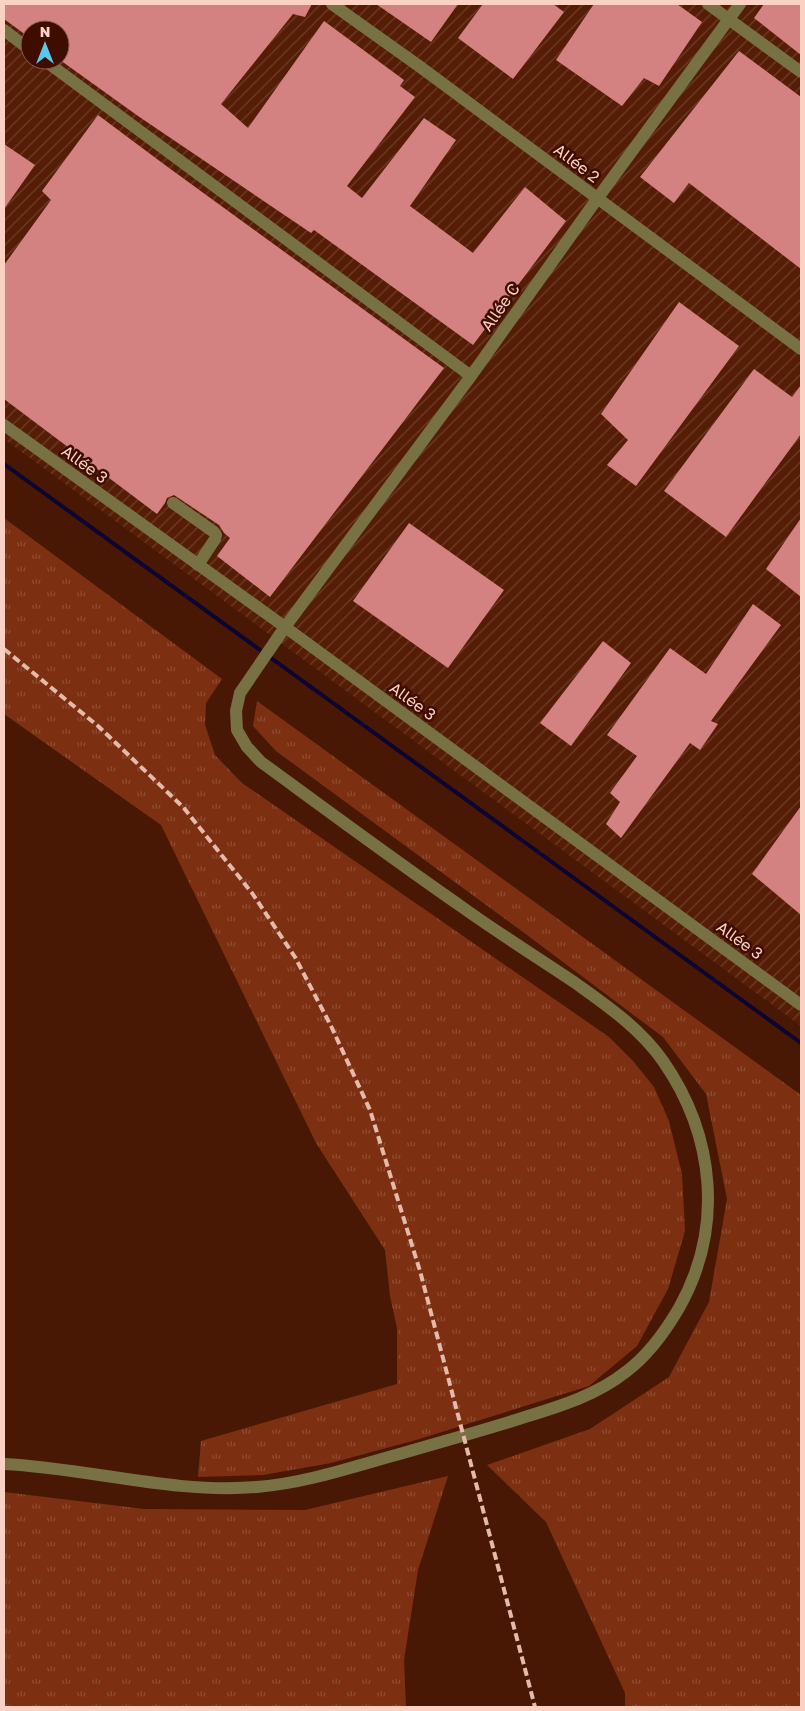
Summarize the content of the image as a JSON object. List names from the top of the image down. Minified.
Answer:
{"streets":{"street":["Allée 2","Allée C","Allée 3"]},"crossings":[["Allée 2","Allée C"],["Allée C","Allée 3"]],"north":"top"}
